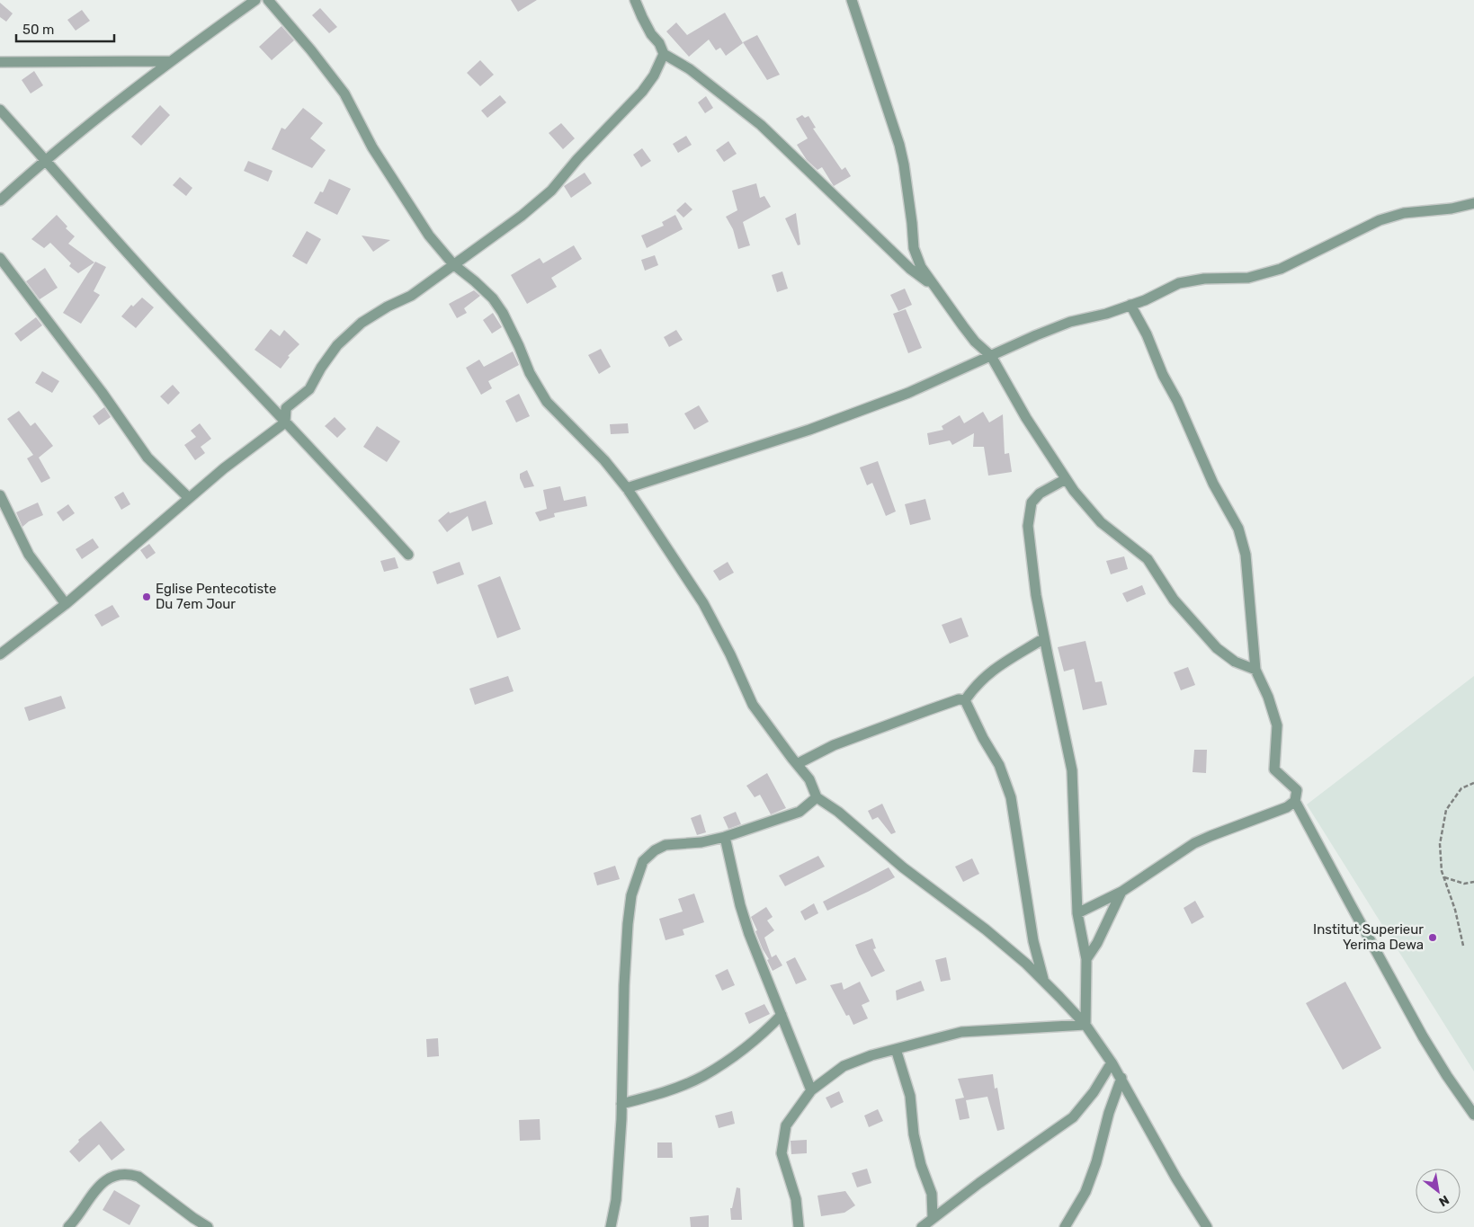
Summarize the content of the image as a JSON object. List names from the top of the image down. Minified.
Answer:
{"places":["Eglise Pentecotiste Du 7em Jour","Institut Superieur Yerima Dewa"],"scale_bar":"50 m","north":"bottom right"}
